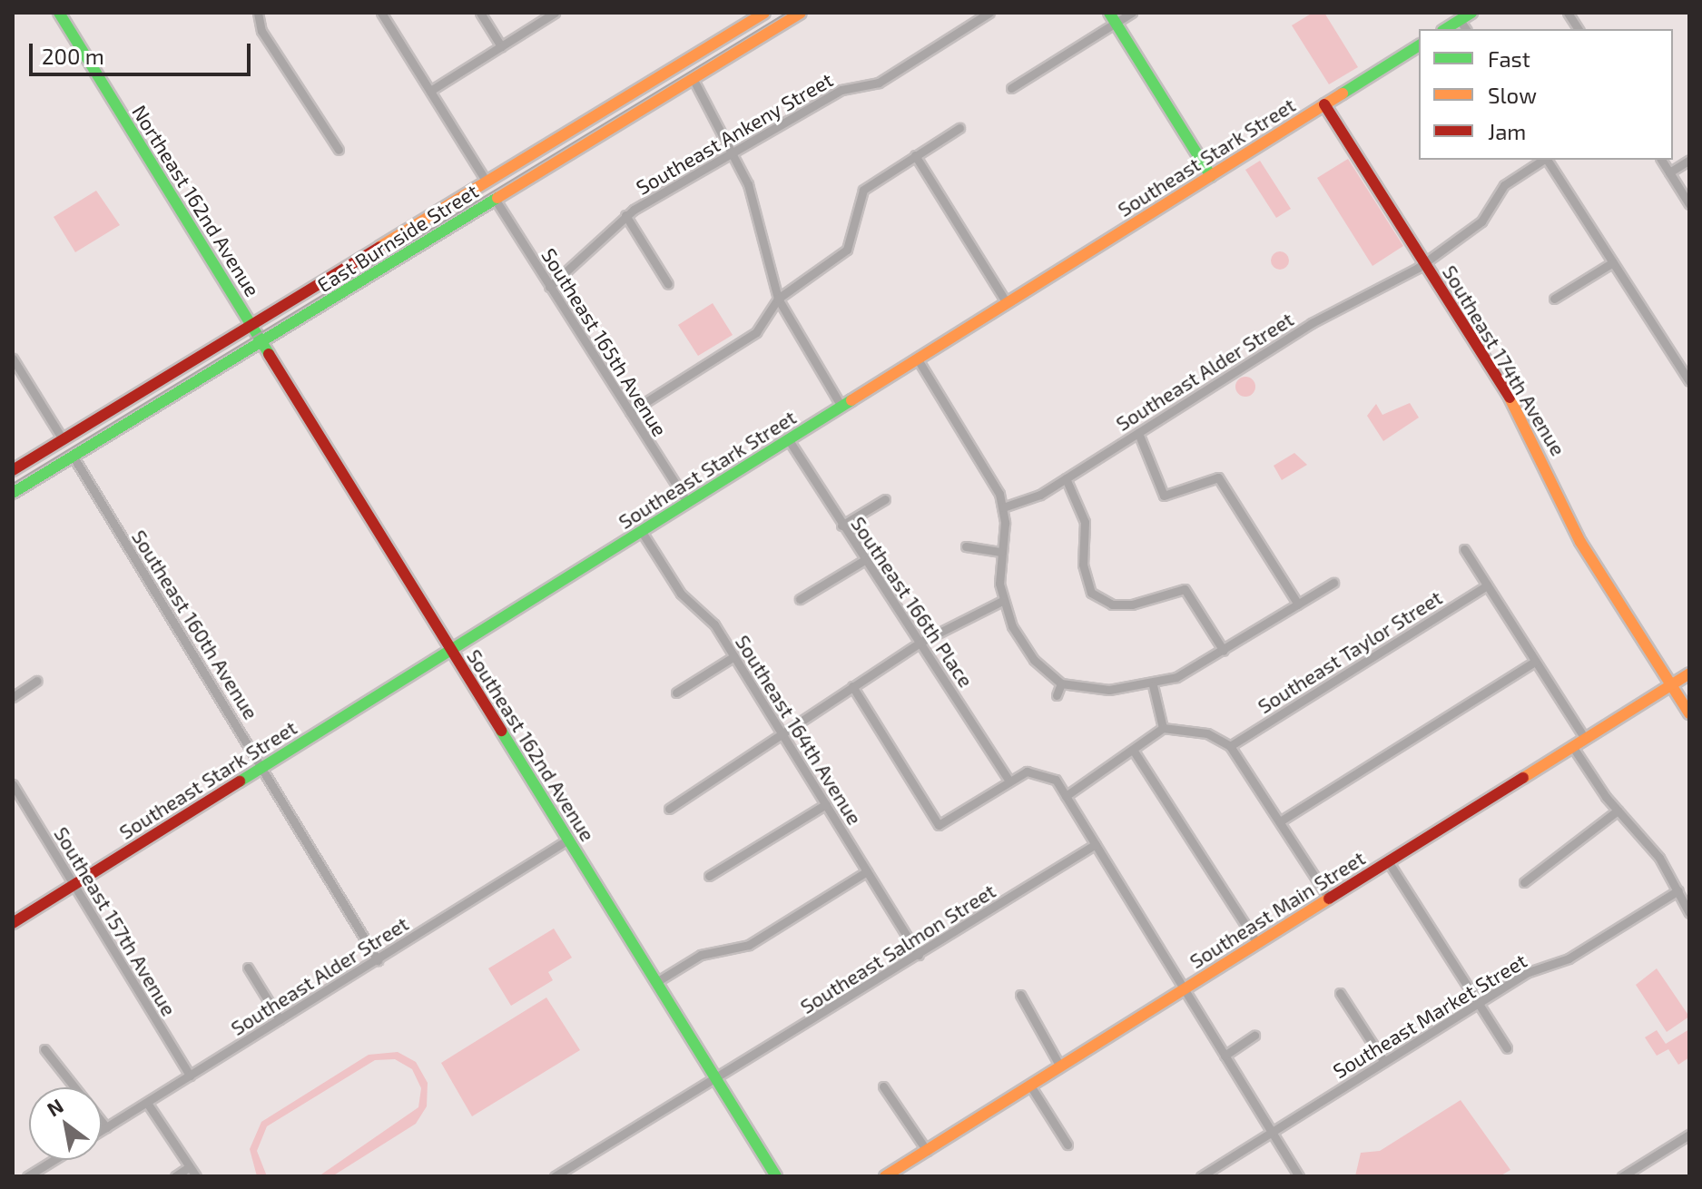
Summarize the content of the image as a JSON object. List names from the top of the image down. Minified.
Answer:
{"streets":{"street":["Southeast Ankeny Street","Southeast Stark Street","Northeast 162nd Avenue","East Burnside Street","Southeast 165th Avenue","Southeast 174th Avenue","Southeast Alder Street","Southeast 166th Place","Southeast 160th Avenue","Southeast Taylor Street","Southeast 164th Avenue","Southeast 162nd Avenue","Southeast Main Street","Southeast 157th Avenue","Southeast Salmon Street","Southeast Market Street"]},"crossings":[["Southeast Ankeny Street","Southeast 165th Avenue"],["Southeast Stark Street","Southeast 165th Avenue"],["Southeast Stark Street","Southeast 174th Avenue"],["Southeast Stark Street","Southeast 166th Place"],["Southeast Stark Street","Southeast 160th Avenue"],["Southeast Stark Street","Southeast 164th Avenue"],["Southeast Stark Street","Southeast 162nd Avenue"],["Southeast Stark Street","Southeast 157th Avenue"],["Northeast 162nd Avenue","East Burnside Street"],["Northeast 162nd Avenue","Southeast 162nd Avenue"],["East Burnside Street","Southeast 165th Avenue"],["East Burnside Street","Southeast 160th Avenue"],["East Burnside Street","Southeast 162nd Avenue"],["Southeast 174th Avenue","Southeast Alder Street"],["Southeast 174th Avenue","Southeast Main Street"],["Southeast Alder Street","Southeast 160th Avenue"],["Southeast Alder Street","Southeast 162nd Avenue"],["Southeast Alder Street","Southeast 157th Avenue"],["Southeast 164th Avenue","Southeast Salmon Street"],["Southeast 162nd Avenue","Southeast Salmon Street"]],"legend":["Fast","Slow","Jam"],"scale_bar":"200 m","north":"top left"}
